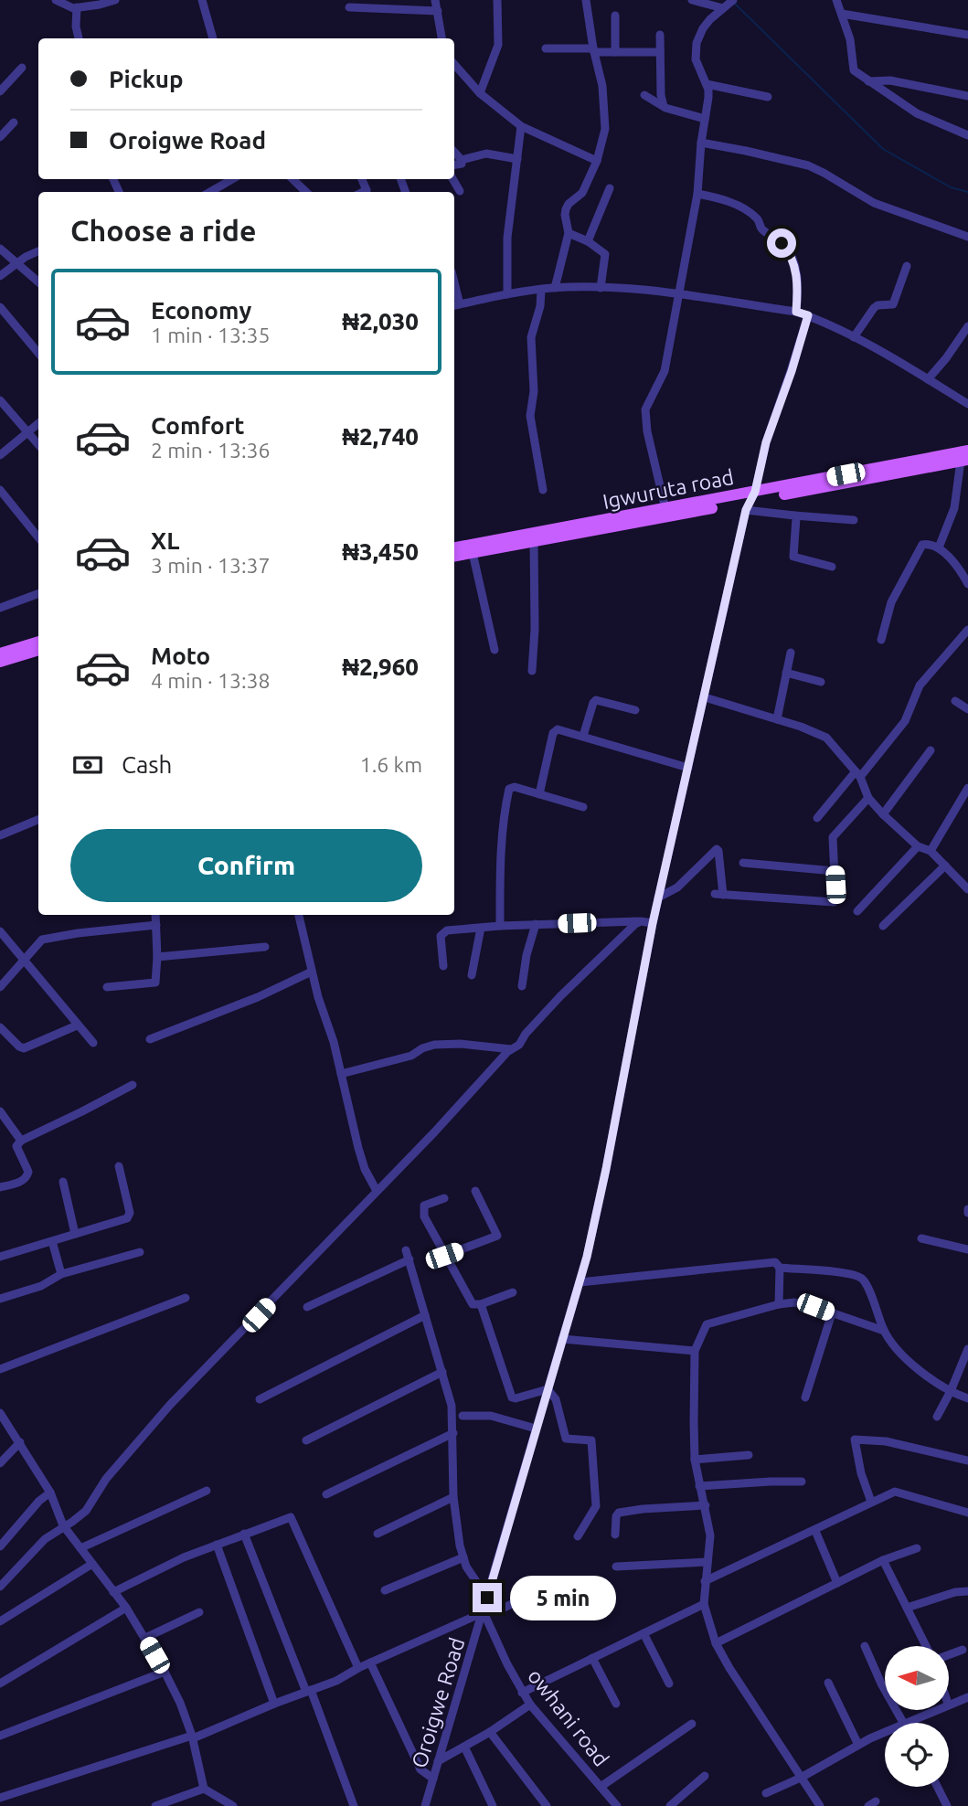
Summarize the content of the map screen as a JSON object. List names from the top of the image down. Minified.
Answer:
{"streets":{"main road":["Igwuruta road"],"street":["Oroigwe Road","owhani road"]},"crossings":[["Igwuruta road","Oroigwe Road"],["Oroigwe Road","owhani road"]],"north":"left","page":{"banner":["Pickup","Oroigwe Road"],"heading":"Choose a ride","list":[{"name":"Economy","note":"1 min · 13:35","value":"₦2,030"},{"name":"Comfort","note":"2 min · 13:36","value":"₦2,740"},{"name":"XL","note":"3 min · 13:37","value":"₦3,450"},{"name":"Moto","note":"4 min · 13:38","value":"₦2,960"}],"pay":["Cash","1.6 km"],"buttons":"Confirm","bubble":"5 min"}}
